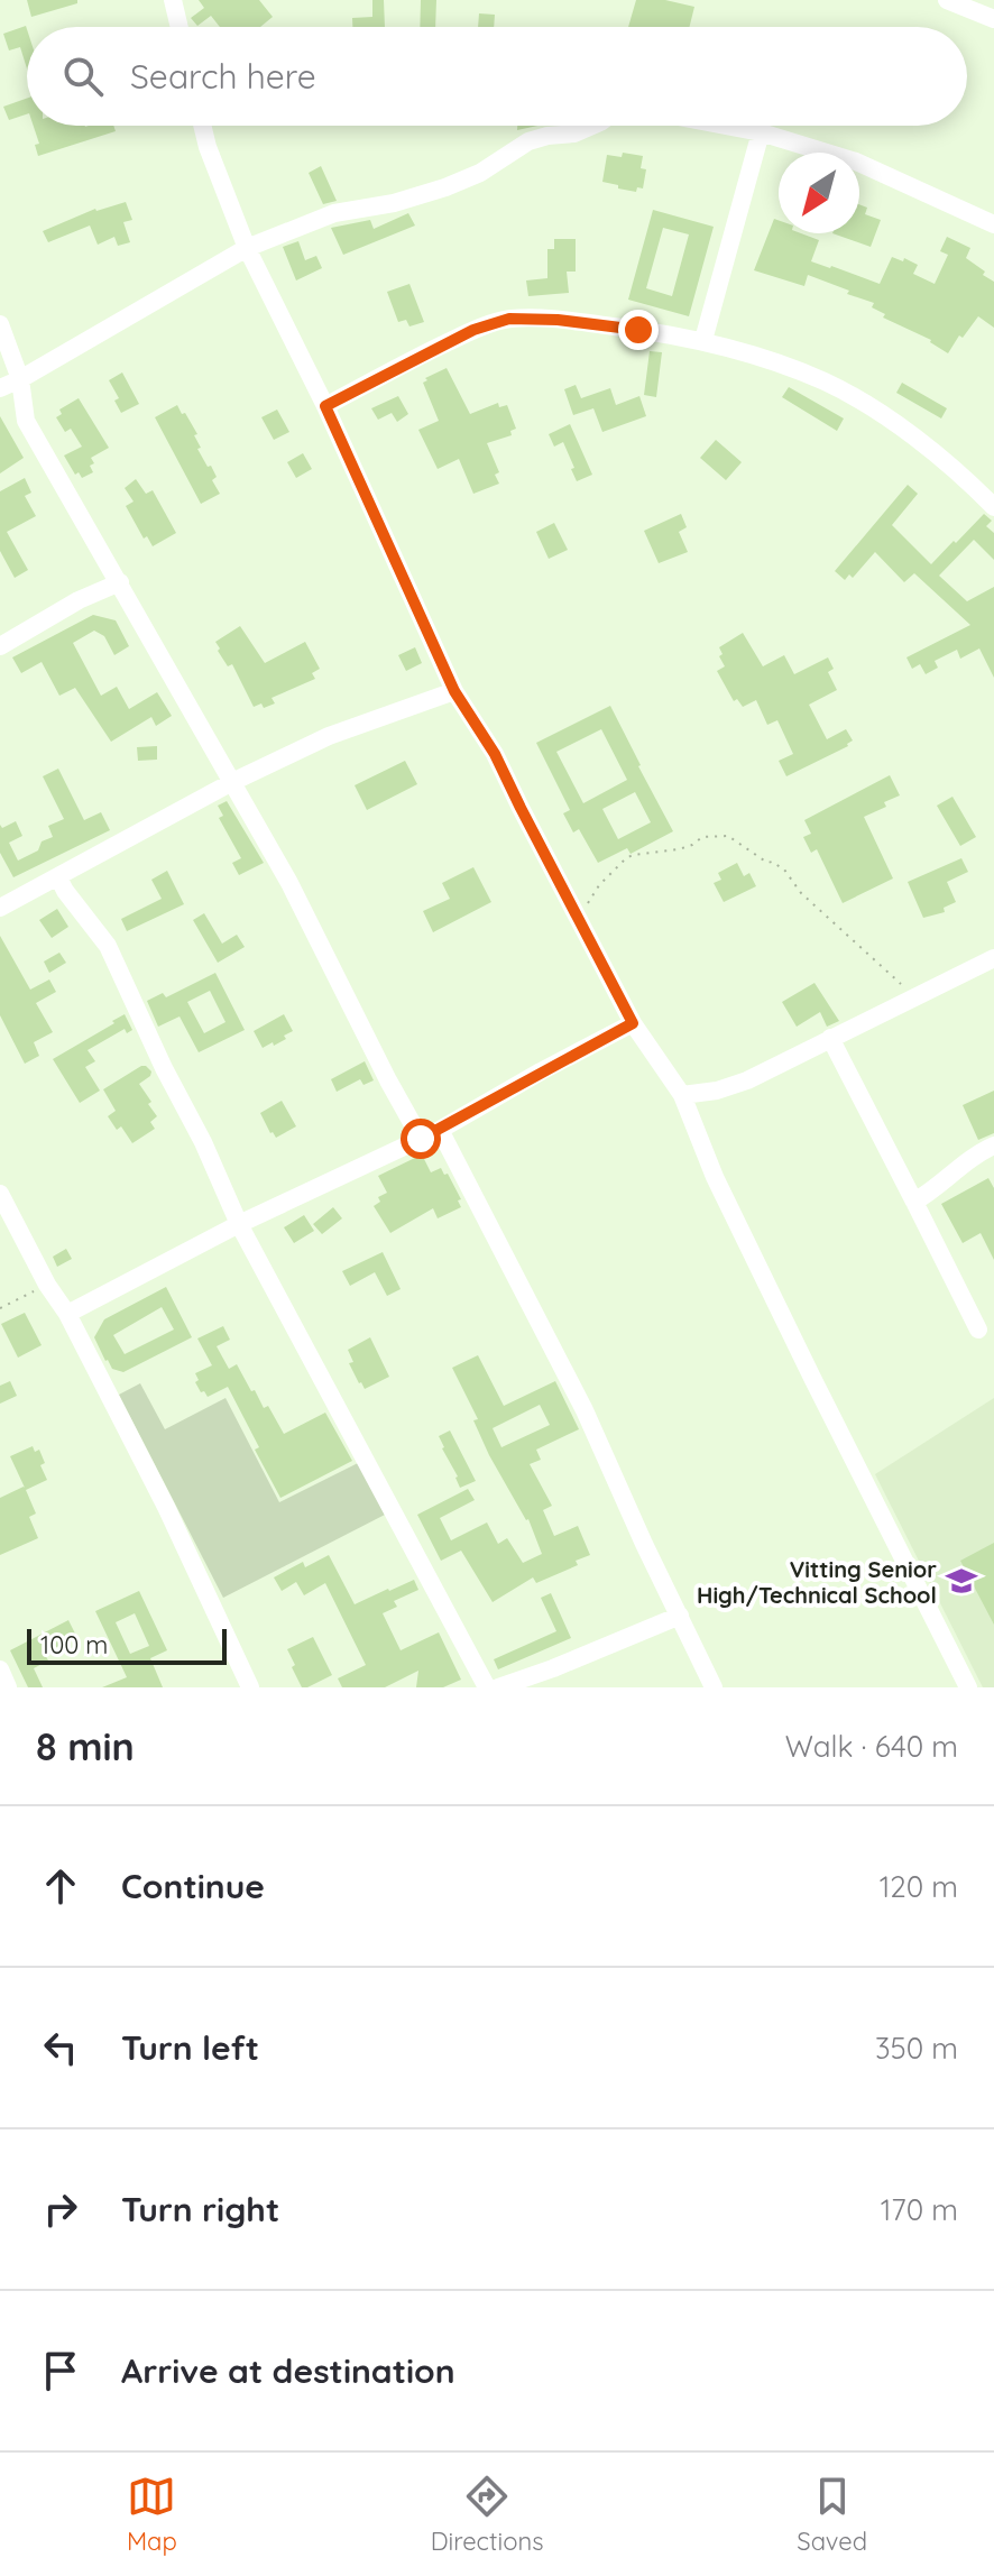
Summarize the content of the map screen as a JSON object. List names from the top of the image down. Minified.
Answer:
{"places":{"school or university":["Vitting Senior High/Technical School"]},"scale_bar":"100 m","north":"bottom left","page":{"search":"Search here","scale":"100 m","heading":["8 min","Walk · 640 m"],"list":[["Continue","120 m"],["Turn left","350 m"],["Turn right","170 m"],"Arrive at destination"],"nav":["Map","Directions","Saved"]}}
